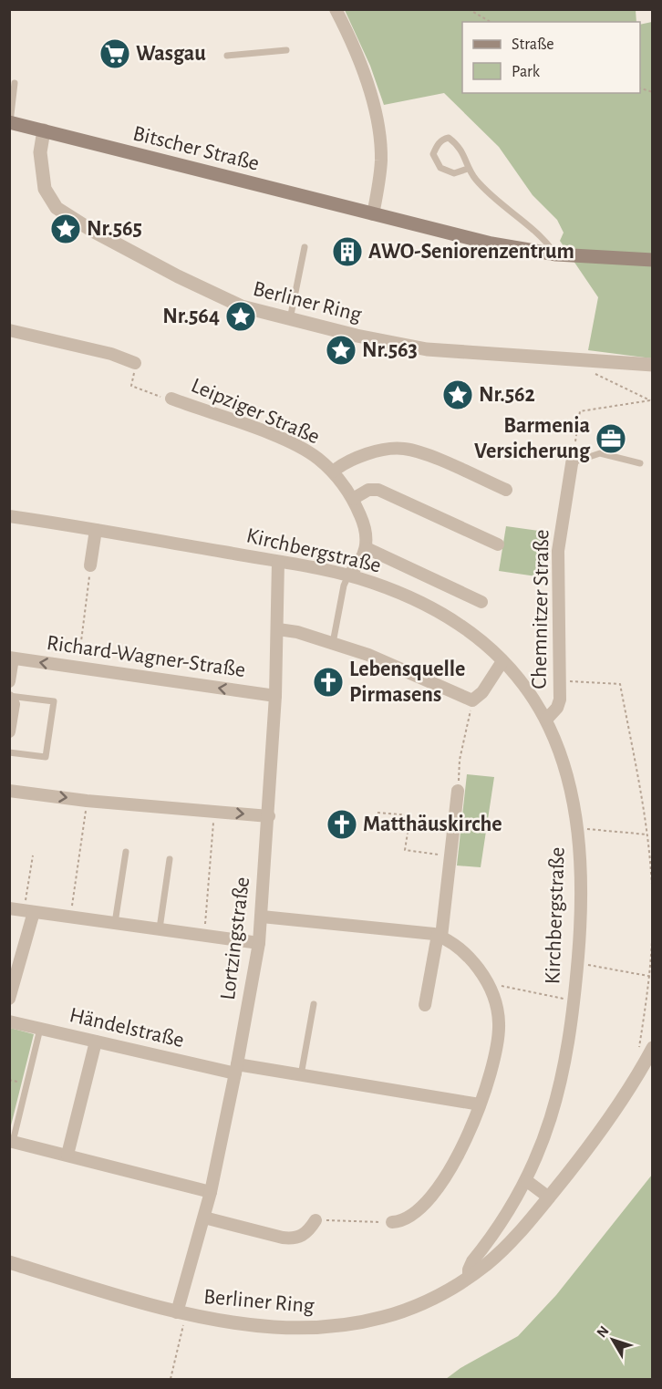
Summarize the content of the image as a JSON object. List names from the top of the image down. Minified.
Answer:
{"streets":{"main road":["Bitscher Straße"],"street":["Berliner Ring","Leipziger Straße","Kirchbergstraße","Chemnitzer Straße","Richard-Wagner-Straße","Lortzingstraße","Händelstraße"]},"crossings":[["Bitscher Straße","Berliner Ring"],["Berliner Ring","Kirchbergstraße"],["Berliner Ring","Lortzingstraße"],["Kirchbergstraße","Chemnitzer Straße"],["Kirchbergstraße","Lortzingstraße"],["Richard-Wagner-Straße","Lortzingstraße"],["Lortzingstraße","Händelstraße"]],"one_way":["Richard-Wagner-Straße"],"places":{"supermarket":["Wasgau"],"place":["Nr.565","Nr.564","Nr.563","Nr.562"],"building":["AWO-Seniorenzentrum"],"office":["Barmenia Versicherung"],"church":["Lebensquelle Pirmasens","Matthäuskirche"]},"legend":["Straße","Park"],"north":"top left"}
